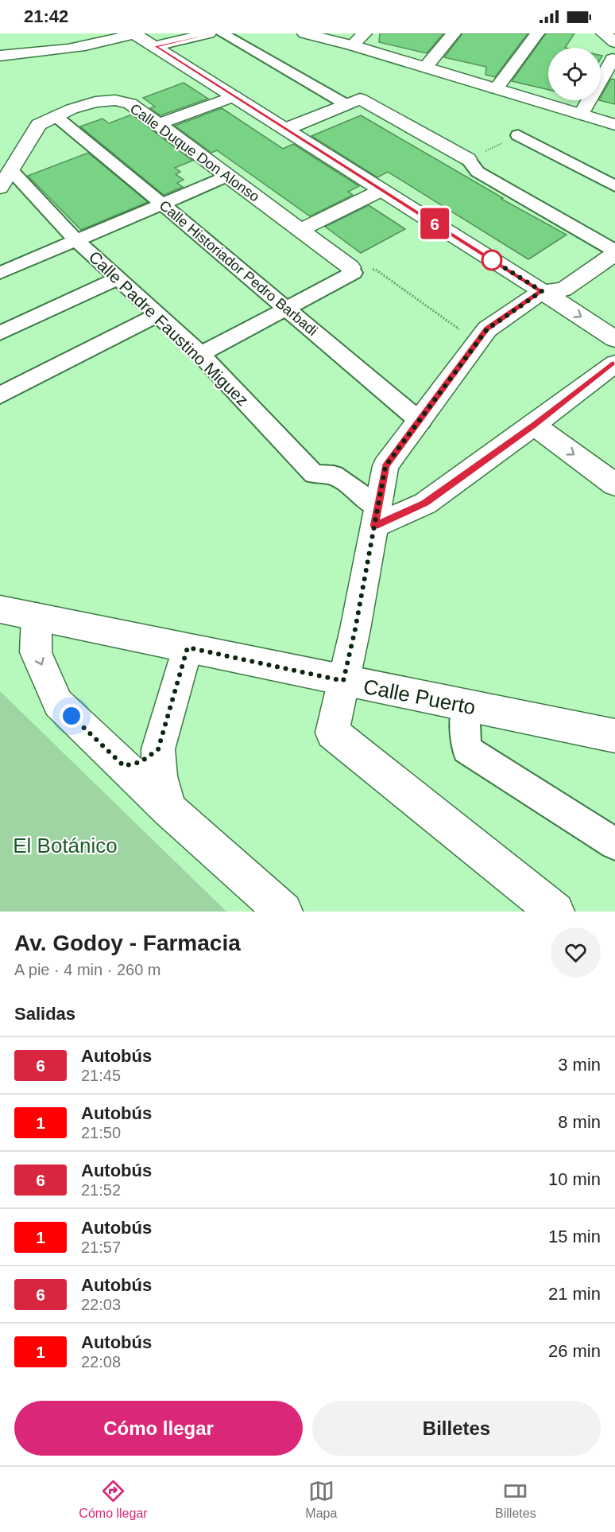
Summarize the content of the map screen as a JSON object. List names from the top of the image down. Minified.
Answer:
{"streets":{"street":["Calle Duque Don Alonso","Calle Historiador Pedro Barbadi","Calle Padre Faustino Miguez","Calle Puerto"]},"crossings":[["Calle Duque Don Alonso","Calle Historiador Pedro Barbadi"],["Calle Duque Don Alonso","Calle Padre Faustino Miguez"]],"parks":["El Botánico"],"lines":["bus line 6"],"page":{"status":"21:42","on_map":"6","heading":[["Av. Godoy - Farmacia","A pie · 4 min · 260 m"],"Salidas"],"list":[{"mark":"6","name":"Autobús","note":"21:45","value":"3 min"},{"mark":"1","name":"Autobús","note":"21:50","value":"8 min"},{"mark":"6","name":"Autobús","note":"21:52","value":"10 min"},{"mark":"1","name":"Autobús","note":"21:57","value":"15 min"},{"mark":"6","name":"Autobús","note":"22:03","value":"21 min"},{"mark":"1","name":"Autobús","note":"22:08","value":"26 min"}],"buttons":["Cómo llegar","Billetes"],"tabs":["Cómo llegar","Mapa","Billetes"]}}
